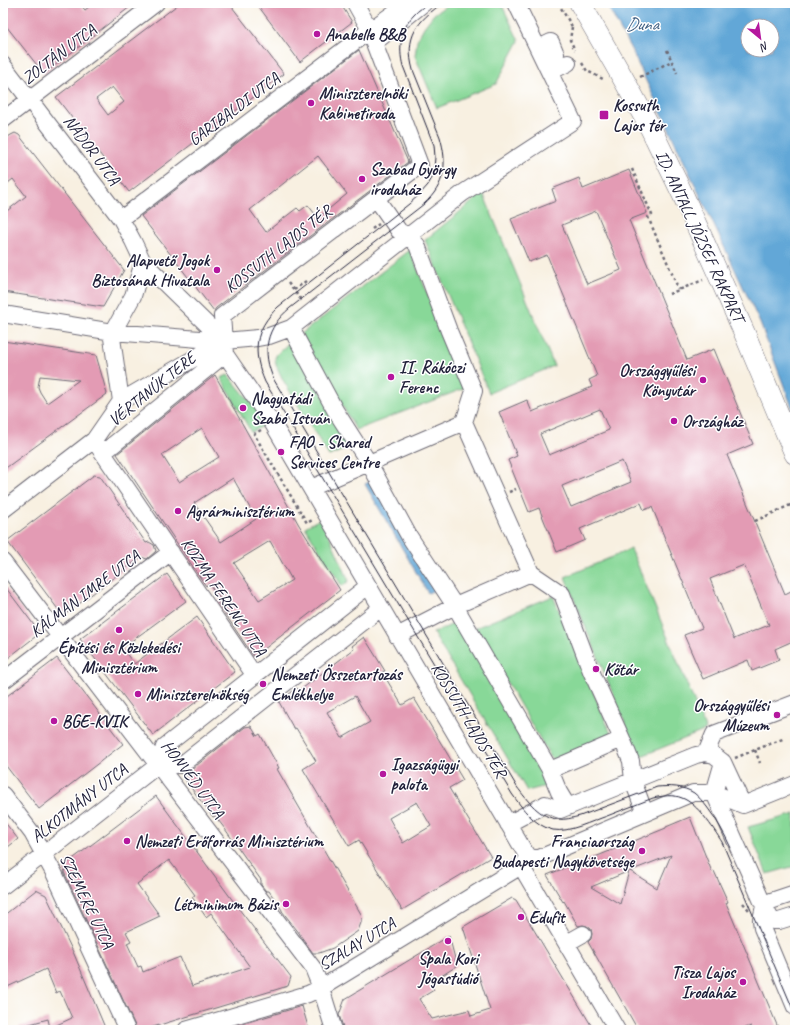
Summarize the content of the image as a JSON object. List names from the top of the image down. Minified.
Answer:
{"streets":{"main road":["ID. ANTALL JÓZSEF RAKPART"],"street":["ZOLTÁN UTCA","GARIBALDI UTCA","NÁDOR UTCA","KOSSUTH LAJOS TÉR","VÉRTANÚK TERE","KÁLMÁN IMRE UTCA","KOZMA FERENC UTCA","HONVÉD UTCA","ALKOTMÁNY UTCA","SZEMERE UTCA","SZALAY UTCA"]},"crossings":[["ZOLTÁN UTCA","NÁDOR UTCA"],["GARIBALDI UTCA","NÁDOR UTCA"],["GARIBALDI UTCA","KOSSUTH LAJOS TÉR"],["NÁDOR UTCA","VÉRTANÚK TERE"],["KOSSUTH LAJOS TÉR","VÉRTANÚK TERE"],["KOSSUTH LAJOS TÉR","SZALAY UTCA"],["VÉRTANÚK TERE","KOZMA FERENC UTCA"],["KÁLMÁN IMRE UTCA","KOZMA FERENC UTCA"],["KÁLMÁN IMRE UTCA","HONVÉD UTCA"],["HONVÉD UTCA","ALKOTMÁNY UTCA"],["HONVÉD UTCA","SZALAY UTCA"],["ALKOTMÁNY UTCA","SZEMERE UTCA"]],"water":["Duna"],"places":{"other":["Anabelle B&B","Miniszterelnöki Kabinetiroda","Szabad György irodaház","Alapvető Jogok Biztosának Hivatala","II. Rákóczi Ferenc","Országgyűlési Könyvtár","Nagyatádi Szabó István","Országház","FAO - Shared Services Centre","Agrárminisztérium","Építési és Közlekedési Minisztérium","Kőtár","Nemzeti Összetartozás Emlékhelye","Miniszterelnökség","Országgyűlési Múzeum","BGE-KVIK","Igazságügyi palota","Nemzeti Erőforrás Minisztérium","Franciaország Budapesti Nagykövetsége","Létminimum Bázis","Edufit","Spala Kori Jógastúdió","Tisza Lajos Irodaház"],"transit":["Kossuth Lajos tér"]},"north":"bottom right"}
